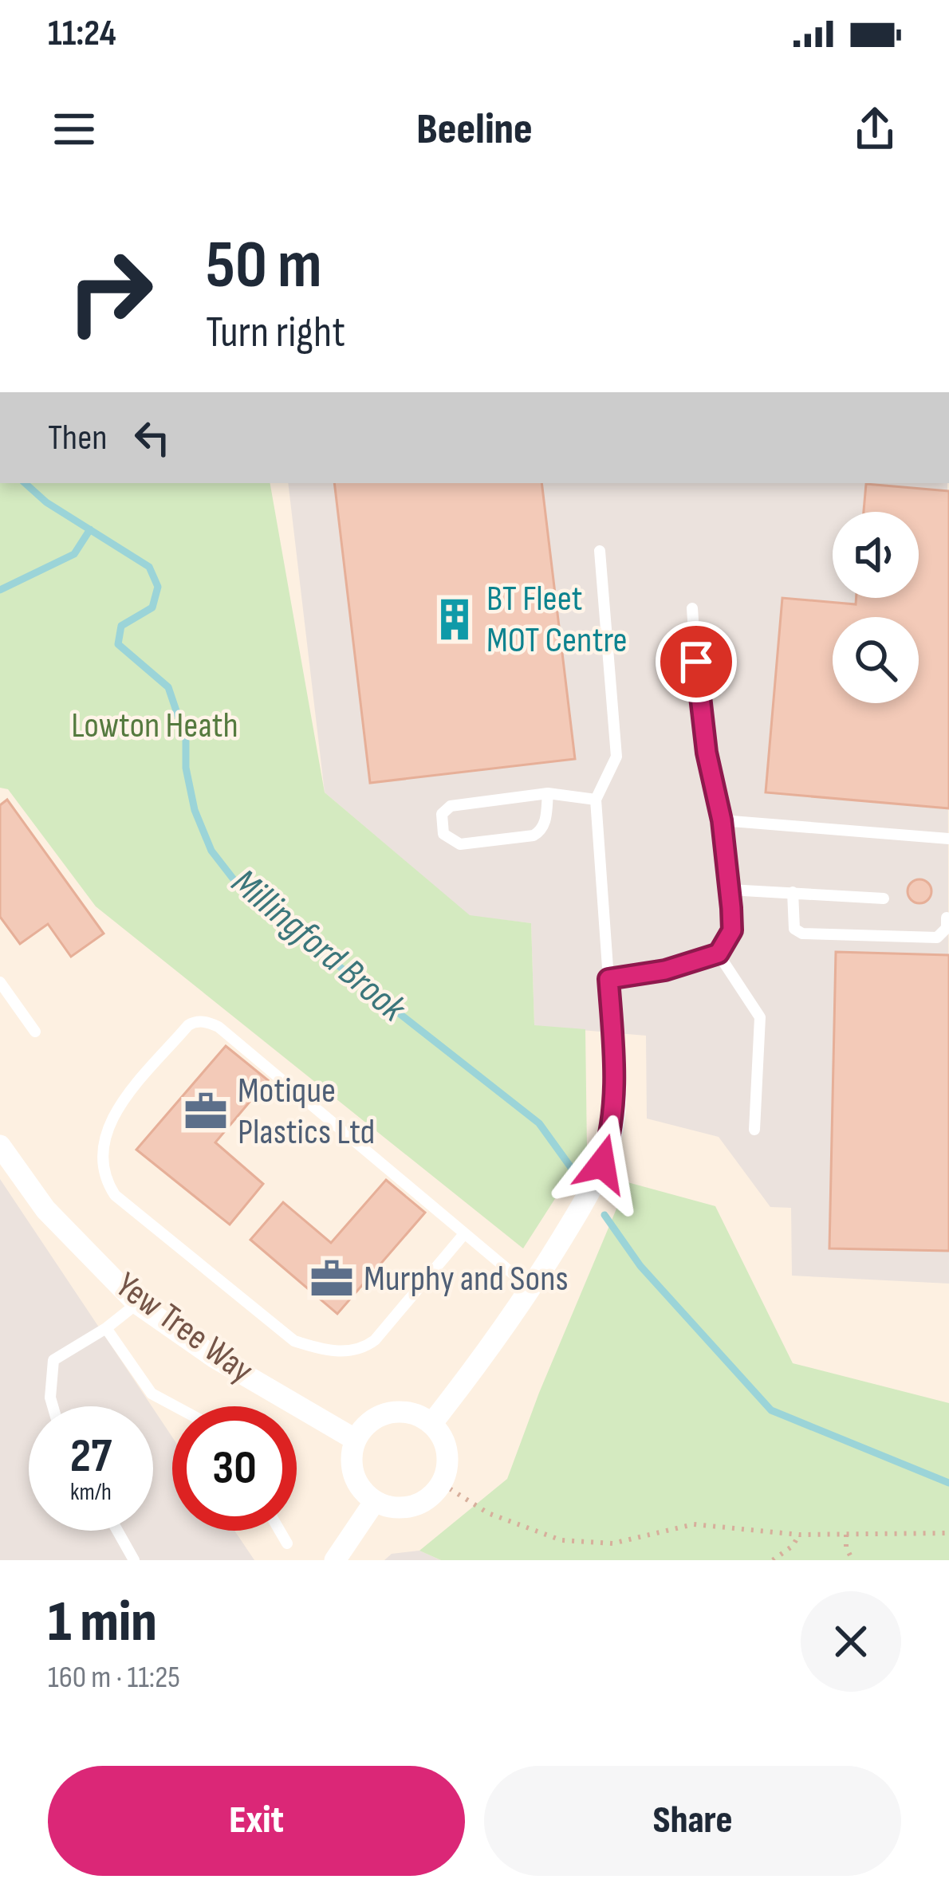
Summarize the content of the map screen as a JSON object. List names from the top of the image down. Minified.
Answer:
{"streets":{"street":["Yew Tree Way"]},"water":["Millingford Brook"],"parks":["Lowton Heath"],"places":{"building":["BT Fleet MOT Centre"],"office":["Motique Plastics Ltd","Murphy and Sons"]},"page":{"status":"11:24","header":"Beeline","turn":["50 m","Turn right"],"then":"Then","speed":"27 km/h","limit":"30","heading":["1 min","160 m · 11:25"],"buttons":["Exit","Share"]}}
